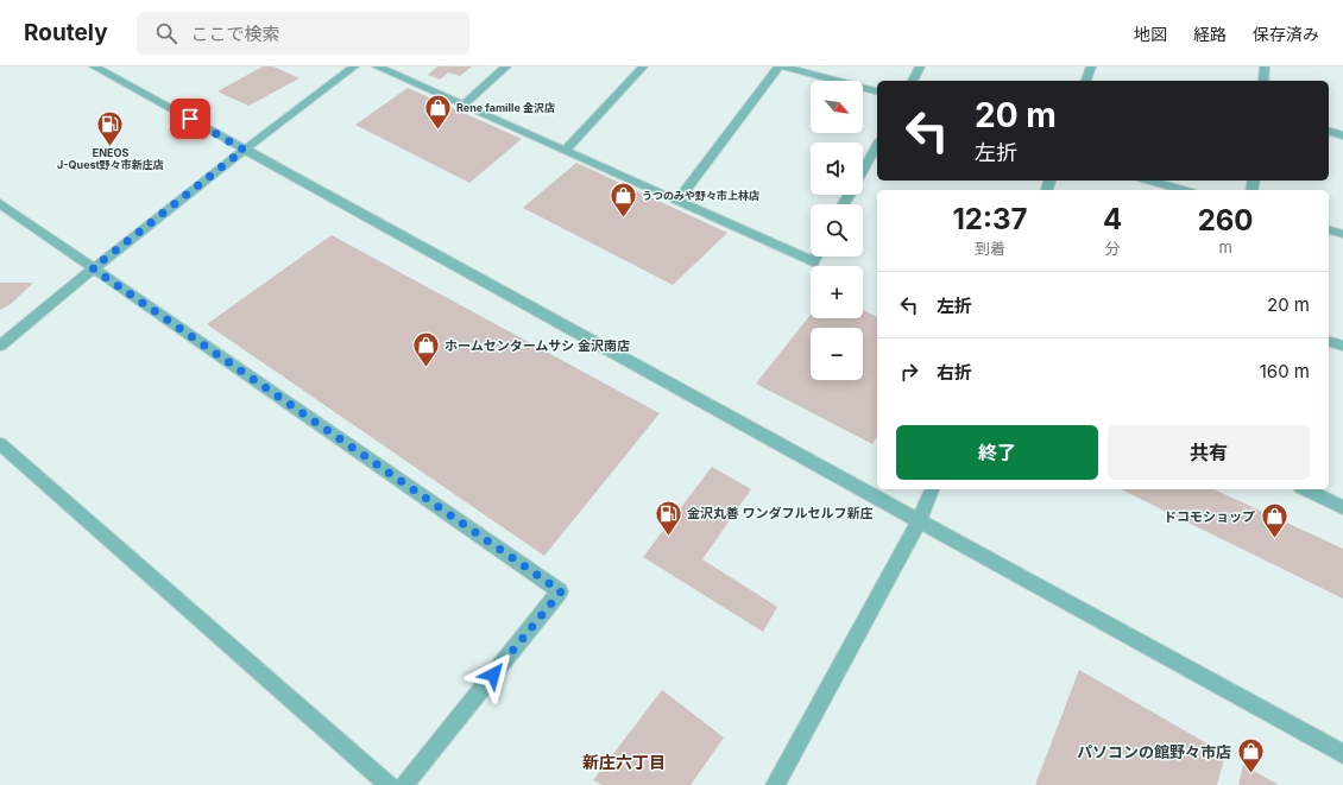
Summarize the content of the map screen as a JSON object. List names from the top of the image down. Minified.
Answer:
{"districts":["新庄六丁目"],"places":{"shop":["Rene famille 金沢店","うつのみや野々市上林店","ホームセンタームサシ 金沢南店","ドコモショップ","パソコンの館野々市店"],"fuel station":["ENEOS J-Quest野々市新庄店","金沢丸善 ワンダフルセルフ新庄"]},"north":"bottom right","page":{"header":"Routely","search":"ここで検索","nav":["地図","経路","保存済み"],"map_buttons":["+","−"],"turn":["20 m","左折"],"eta":["12:37","到着","4","分","260","m"],"list":[{"name":"左折","value":"20 m"},{"name":"右折","value":"160 m"}],"buttons":["終了","共有"]}}
